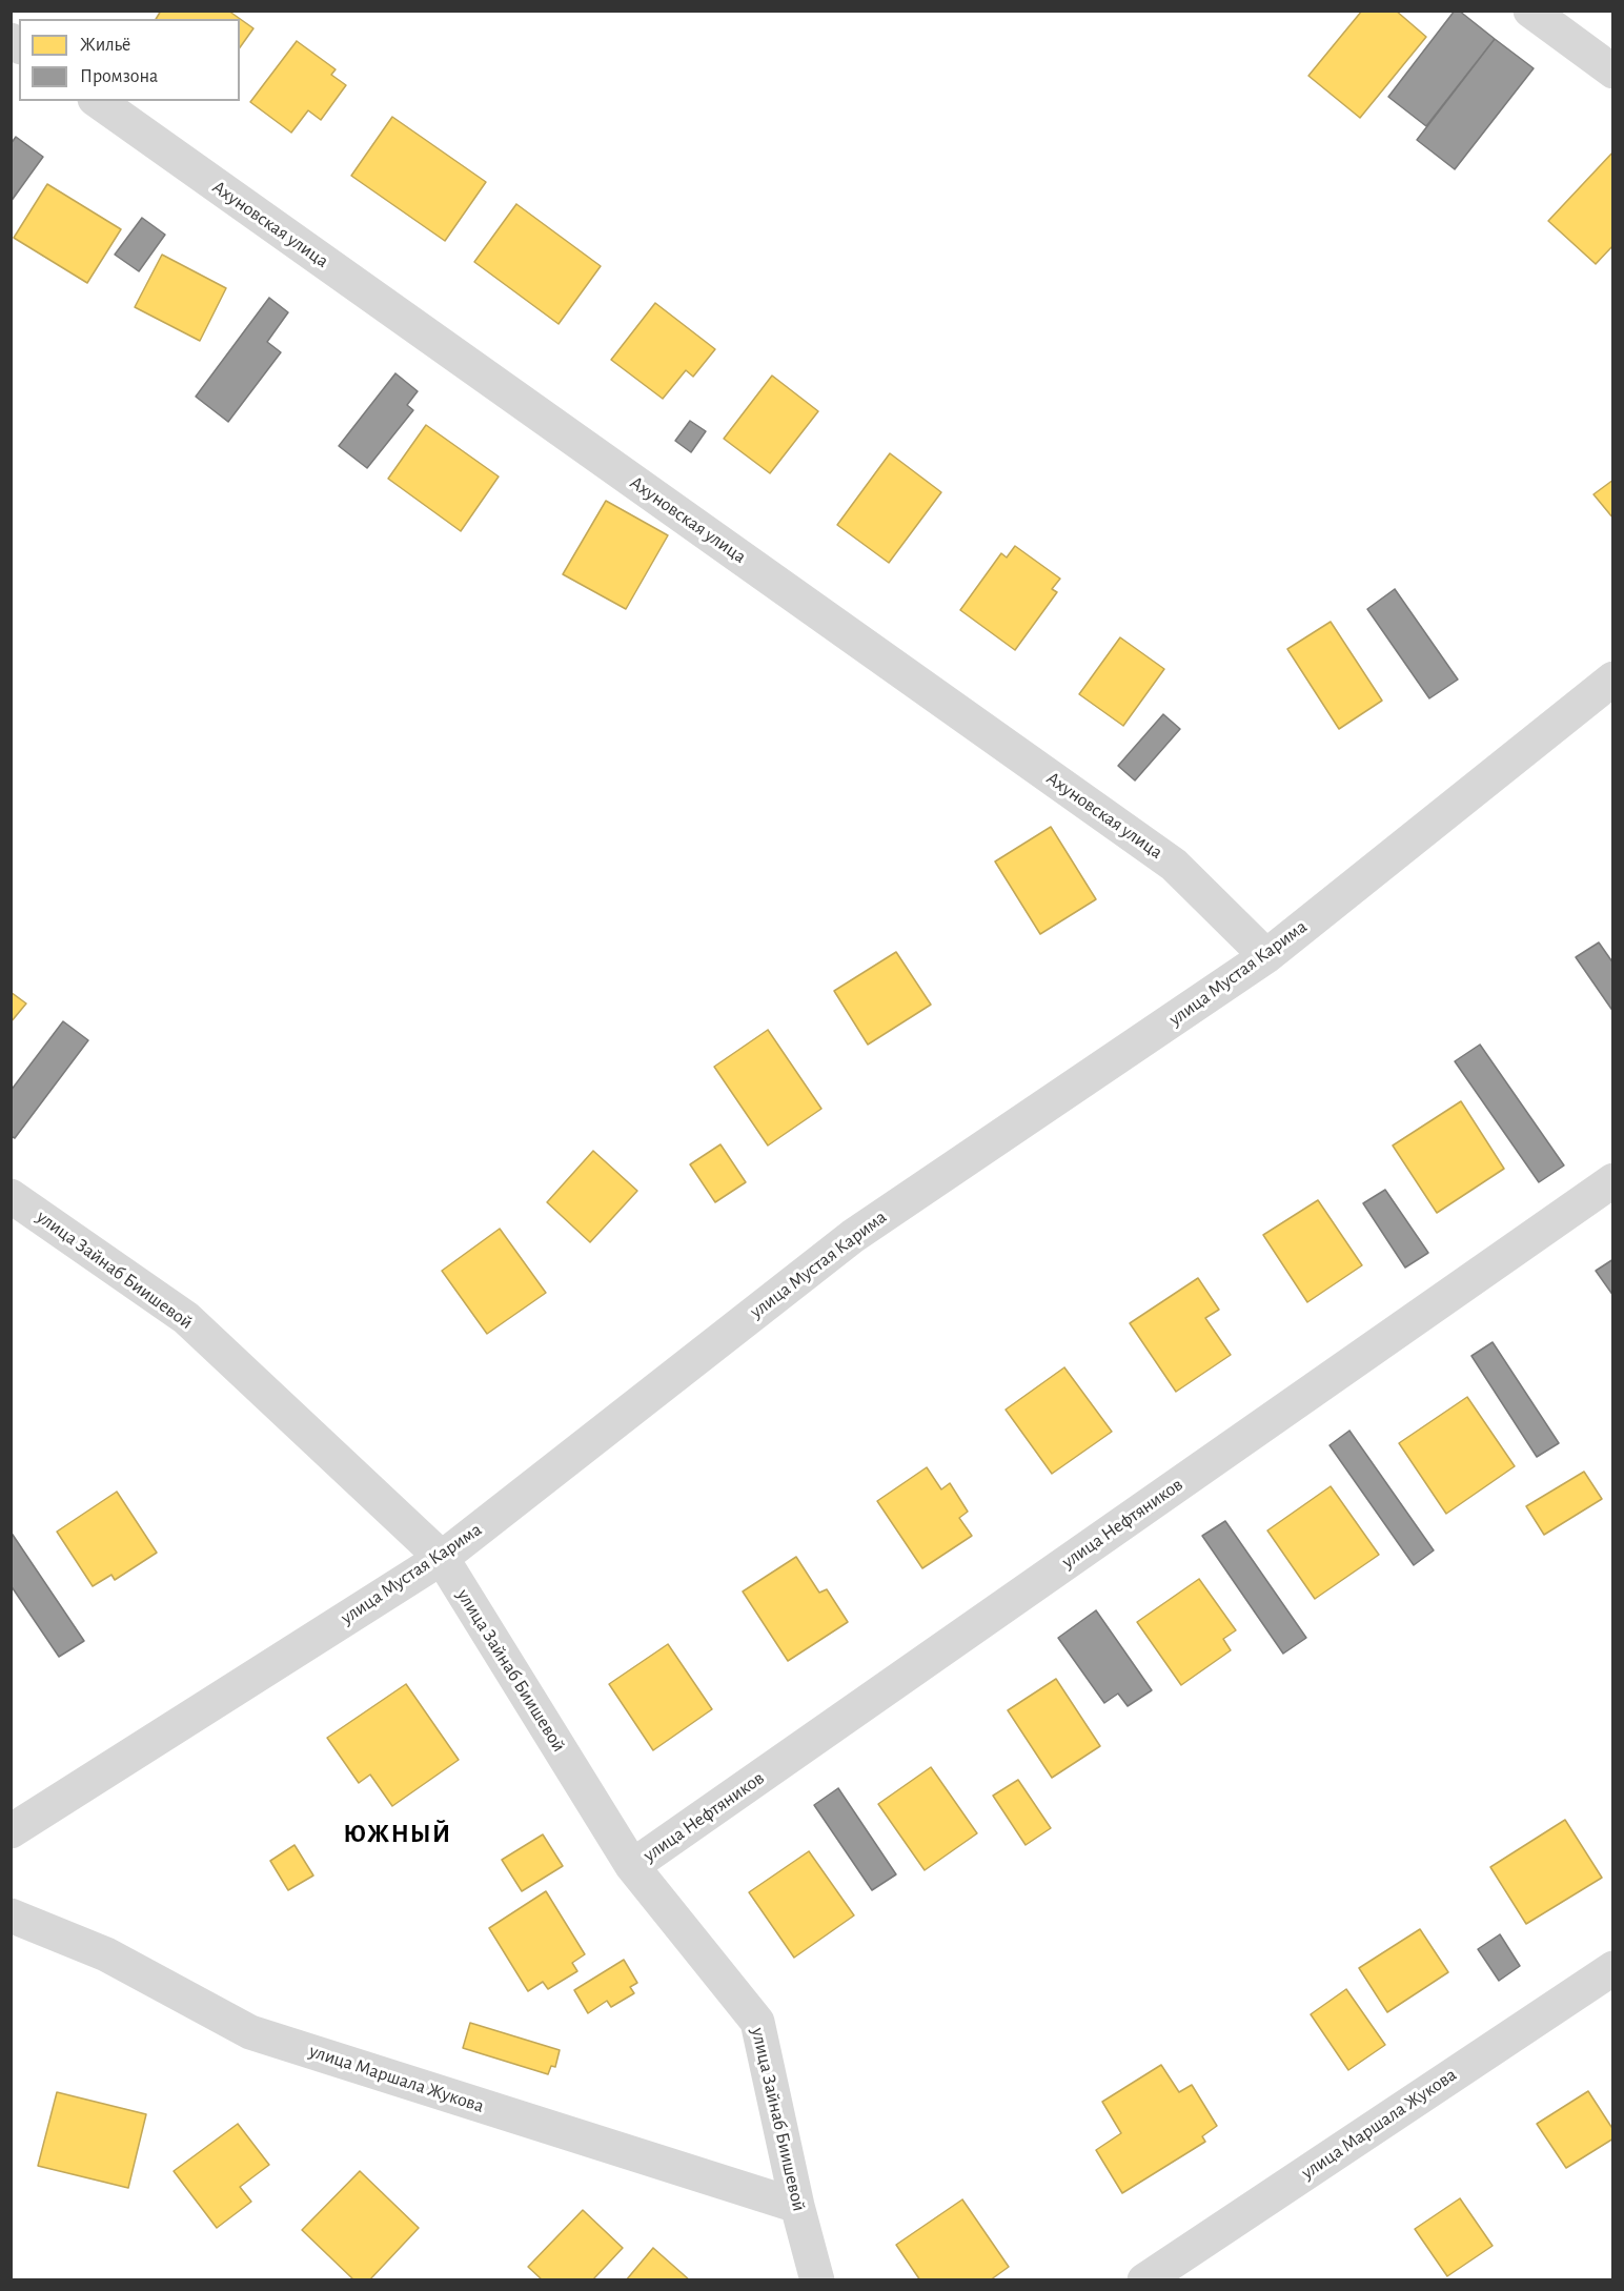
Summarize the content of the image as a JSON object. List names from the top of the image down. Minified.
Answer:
{"streets":{"street":["Ахуновская улица","улица Мустая Карима","улица Зайнаб Биишевой","улица Нефтяников","улица Маршала Жукова"]},"crossings":[["Ахуновская улица","улица Мустая Карима"],["улица Мустая Карима","улица Зайнаб Биишевой"],["улица Зайнаб Биишевой","улица Нефтяников"],["улица Зайнаб Биишевой","улица Маршала Жукова"]],"districts":["ЮЖНЫЙ"],"legend":["Жильё","Промзона"]}
